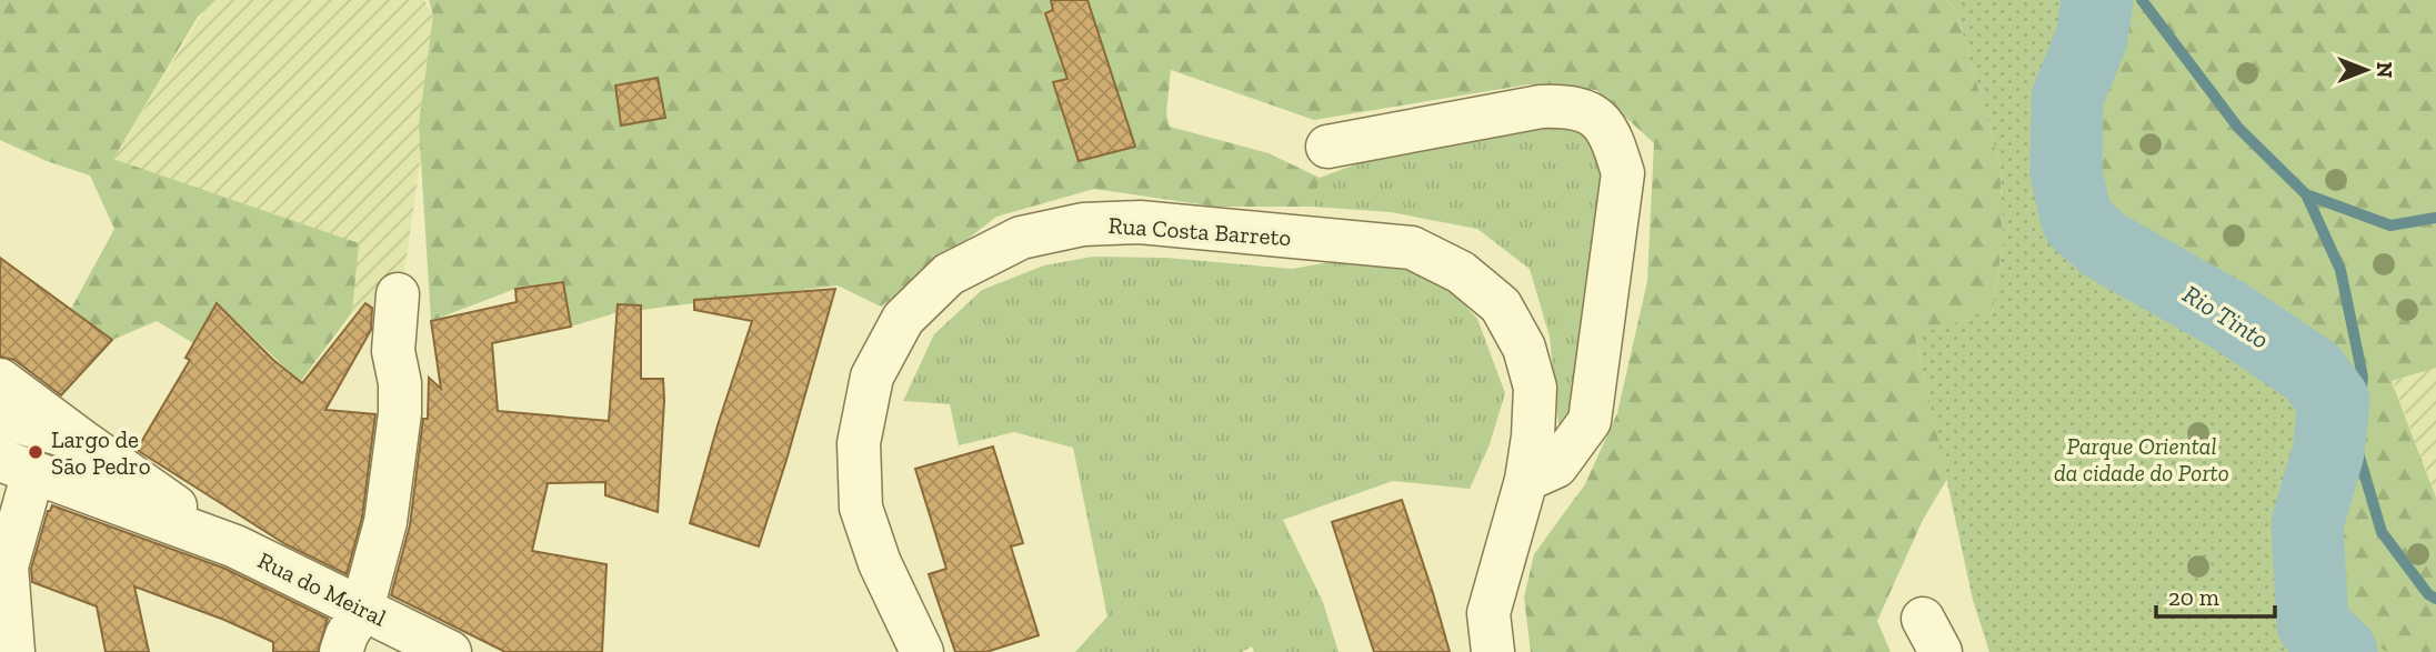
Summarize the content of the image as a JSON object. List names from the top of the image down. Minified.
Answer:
{"streets":{"street":["Rua Costa Barreto","Rua do Meiral"]},"water":["Rio Tinto"],"parks":["Parque Oriental da cidade do Porto"],"places":["Largo de São Pedro"],"scale_bar":"20 m","north":"right"}
